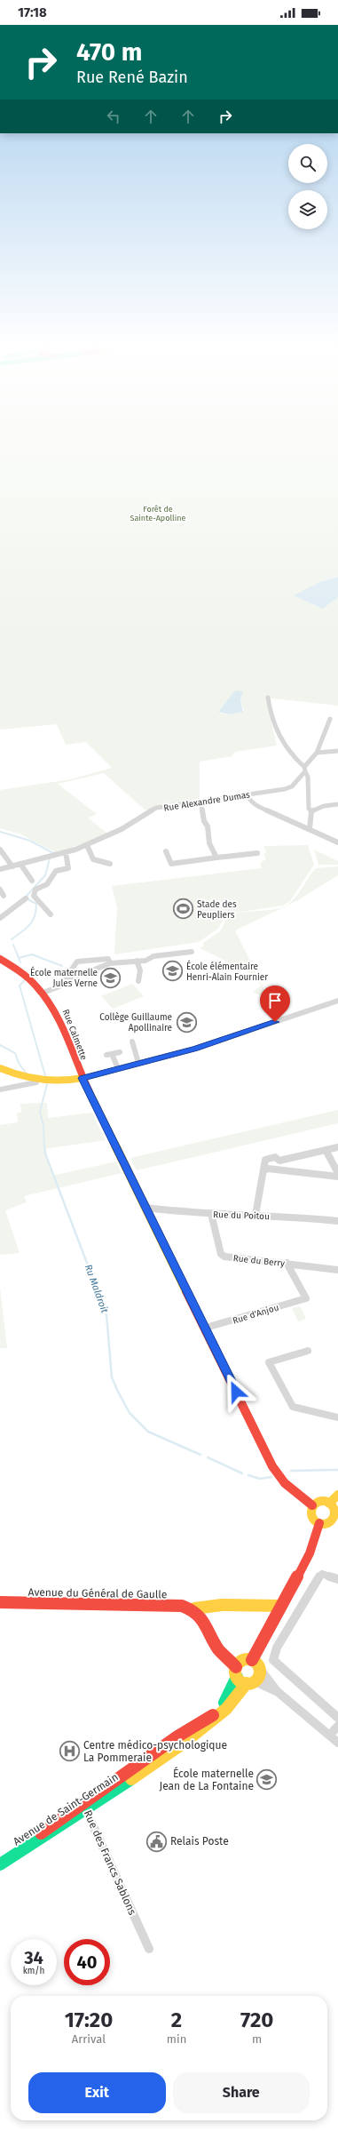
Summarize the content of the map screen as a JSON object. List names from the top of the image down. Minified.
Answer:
{"streets":{"main road":["Rue Calmette","Avenue du Général de Gaulle","Avenue de Saint-Germain"],"street":["Rue Alexandre Dumas","Rue du Poitou","Rue du Berry","Rue d'Anjou","Rue des Francs Sablons"]},"crossings":[["Rue Calmette","Rue du Poitou"],["Rue Calmette","Rue d'Anjou"],["Rue du Poitou","Rue du Berry"],["Rue du Berry","Rue d'Anjou"],["Avenue de Saint-Germain","Rue des Francs Sablons"]],"water":["Ru Maldroit"],"parks":["Forêt de Sainte-Apolline"],"places":{"sports":["Stade des Peupliers"],"school or university":["École élémentaire Henri-Alain Fournier","École maternelle Jules Verne","Collège Guillaume Apollinaire","École maternelle Jean de La Fontaine"],"hospital":["Centre médico-psychologique La Pommeraie"],"public building":["Relais Poste"]},"page":{"status":"17:18","turn":["470 m","Rue René Bazin"],"speed":"34 km/h","limit":"40","eta":["17:20","Arrival","2","min","720","m"],"buttons":["Exit","Share"]}}
